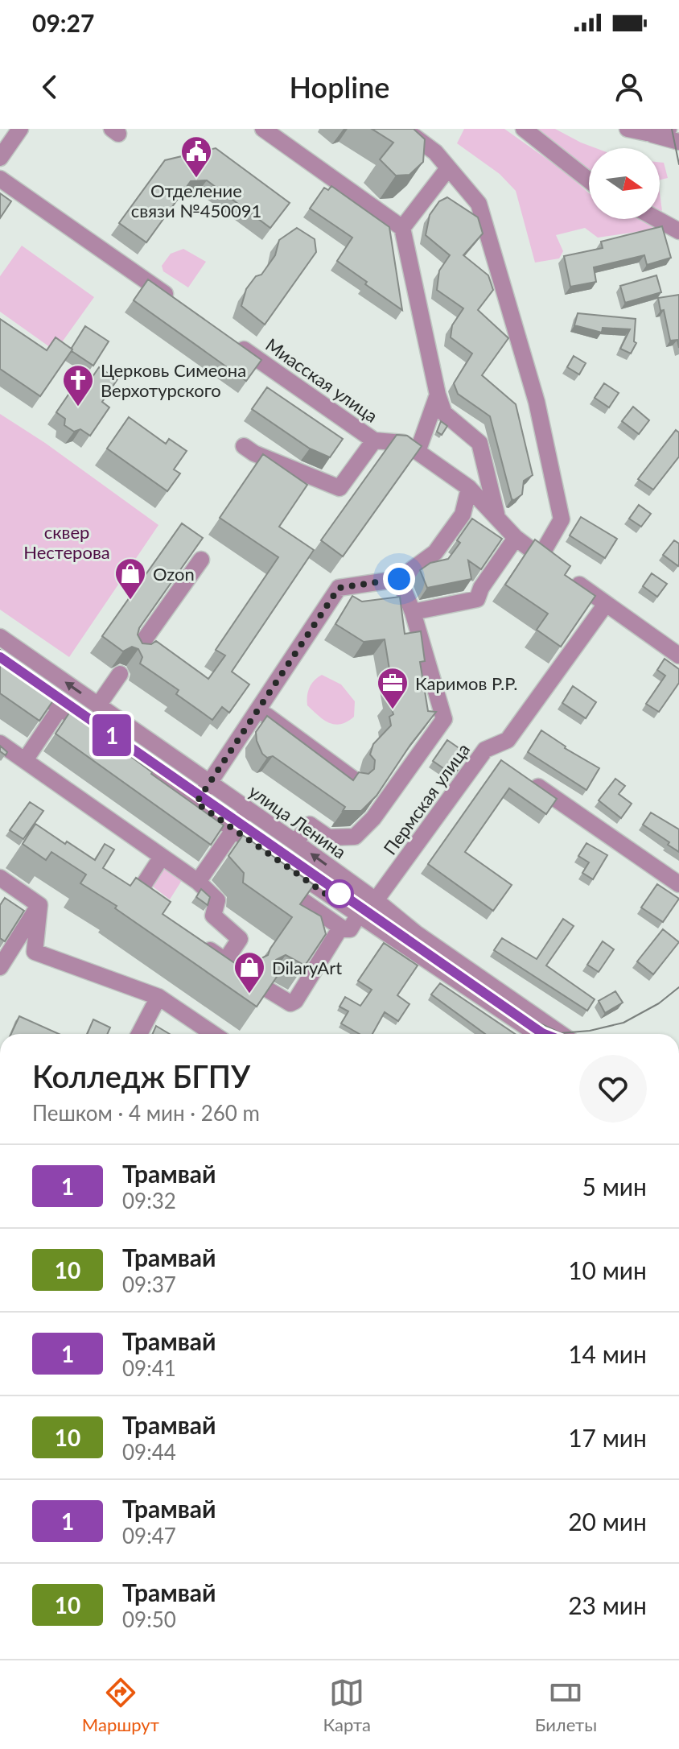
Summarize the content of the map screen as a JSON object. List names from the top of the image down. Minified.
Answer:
{"streets":{"street":["Миасская улица","Пермская улица","улица Ленина"]},"crossings":[["Миасская улица","Пермская улица"],["Пермская улица","улица Ленина"]],"parks":["сквер Нестерова"],"places":{"public building":["Отделение связи №450091"],"church":["Церковь Симеона Верхотурского"],"shop":["Ozon","DilaryArt"],"office":["Каримов Р.Р."]},"lines":["tram line 1"],"north":"right","page":{"status":"09:27","header":"Hopline","on_map":"1","heading":["Колледж БГПУ","Пешком · 4 мин · 260 m"],"list":[{"mark":"1","name":"Трамвай","note":"09:32","value":"5 мин"},{"mark":"10","name":"Трамвай","note":"09:37","value":"10 мин"},{"mark":"1","name":"Трамвай","note":"09:41","value":"14 мин"},{"mark":"10","name":"Трамвай","note":"09:44","value":"17 мин"},{"mark":"1","name":"Трамвай","note":"09:47","value":"20 мин"},{"mark":"10","name":"Трамвай","note":"09:50","value":"23 мин"}],"tabs":["Маршрут","Карта","Билеты"]}}
